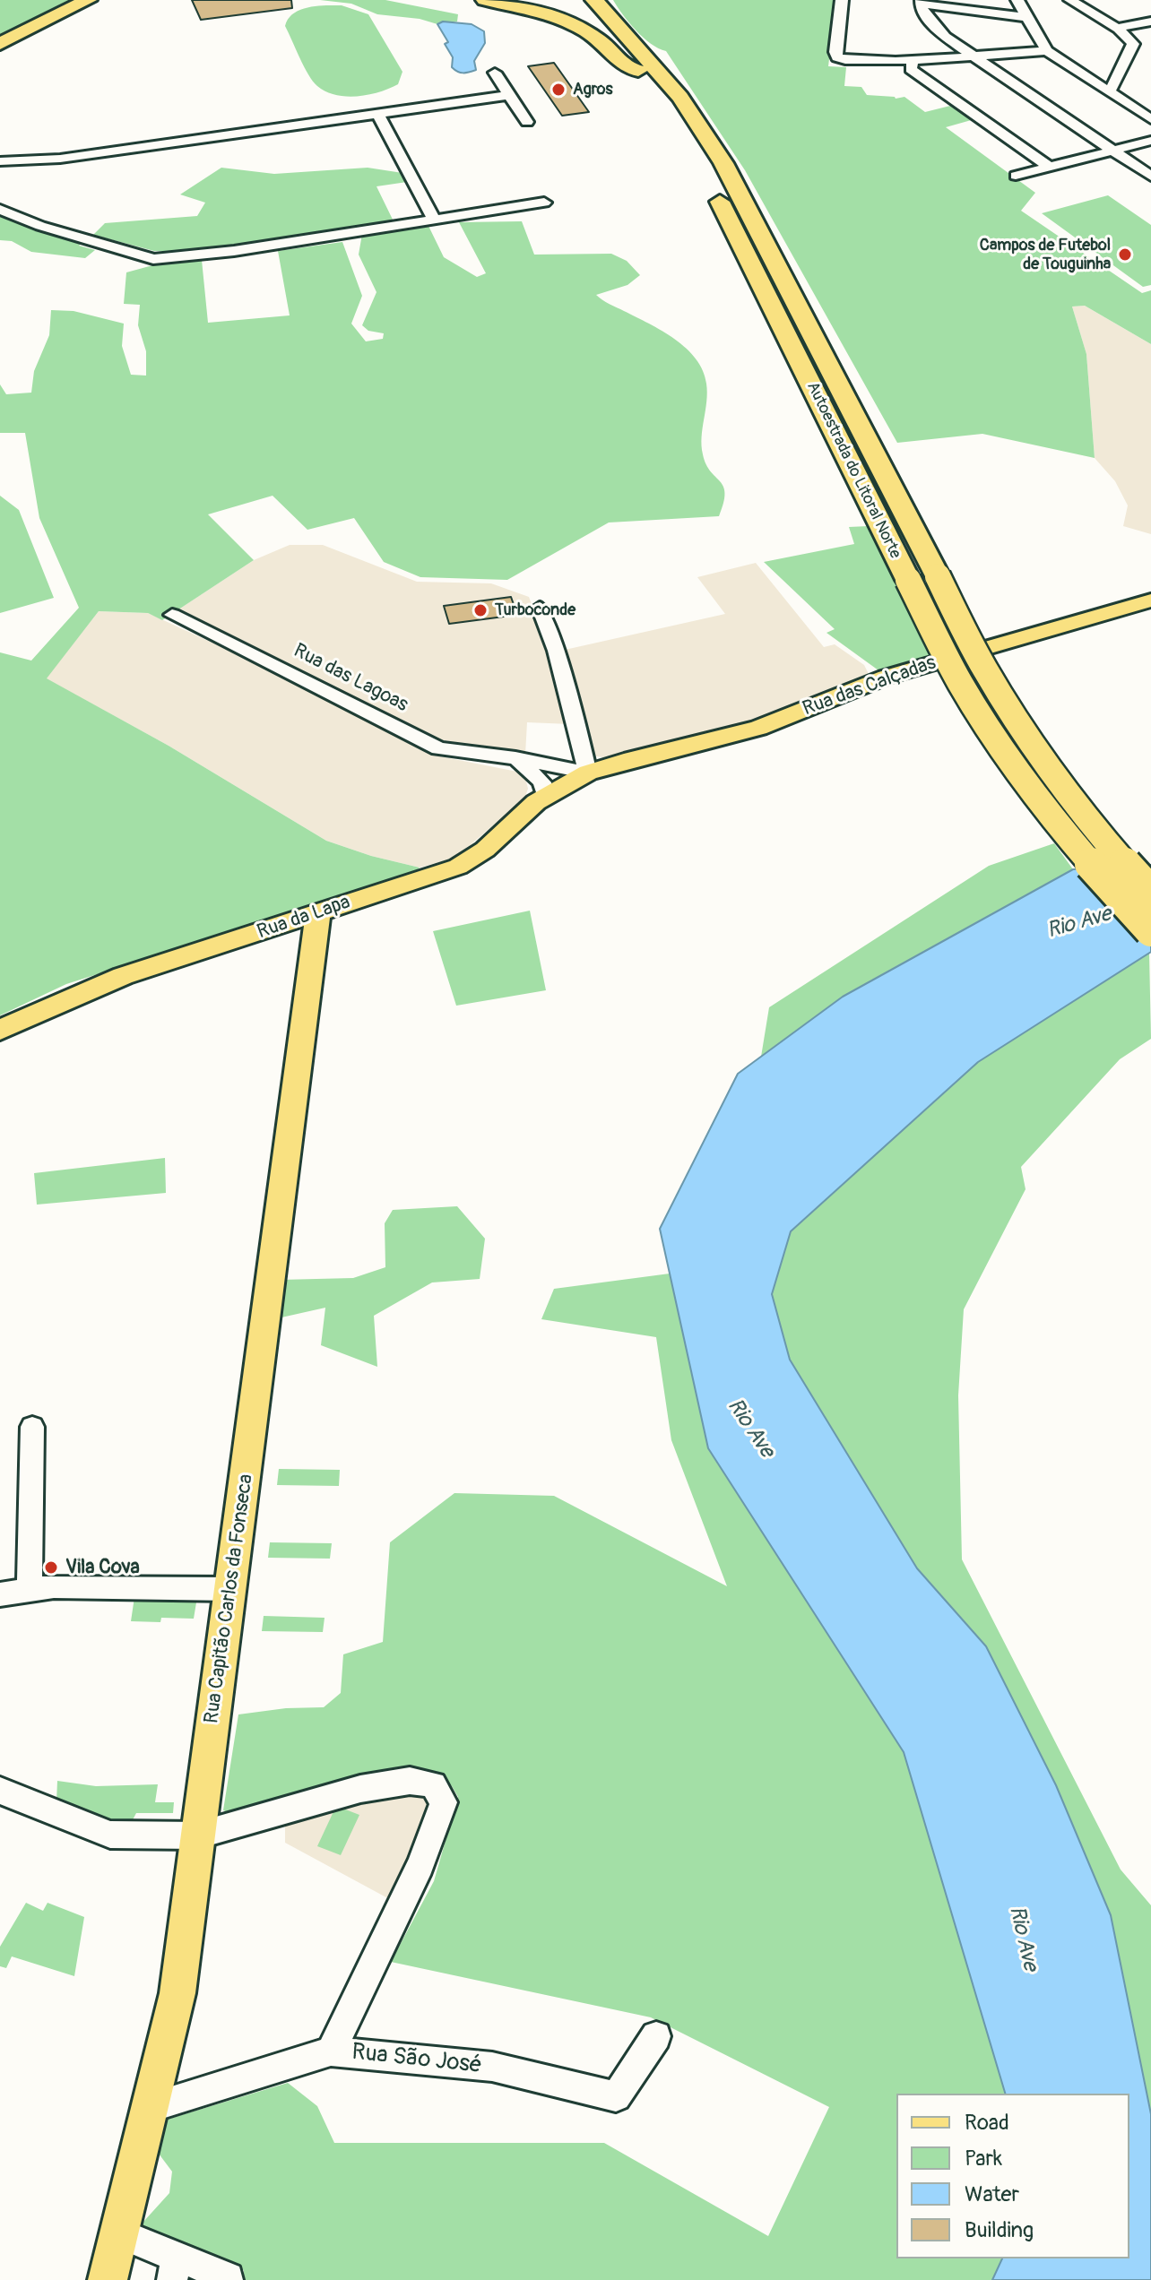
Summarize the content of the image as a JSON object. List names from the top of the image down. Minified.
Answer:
{"streets":{"highway":["Autoestrada do Litoral Norte"],"main road":["Rua das Calçadas","Rua da Lapa","Rua Capitão Carlos da Fonseca"],"street":["Rua das Lagoas","Rua São José"]},"crossings":[["Rua das Lagoas","Rua das Calçadas"],["Rua das Lagoas","Rua da Lapa"],["Rua das Calçadas","Rua da Lapa"],["Rua da Lapa","Rua Capitão Carlos da Fonseca"],["Rua Capitão Carlos da Fonseca","Rua São José"]],"water":["Rio Ave"],"places":["Agros","Campos de Futebol de Touguinha","Turboconde","Vila Cova"],"legend":["Road","Park","Water","Building"]}
